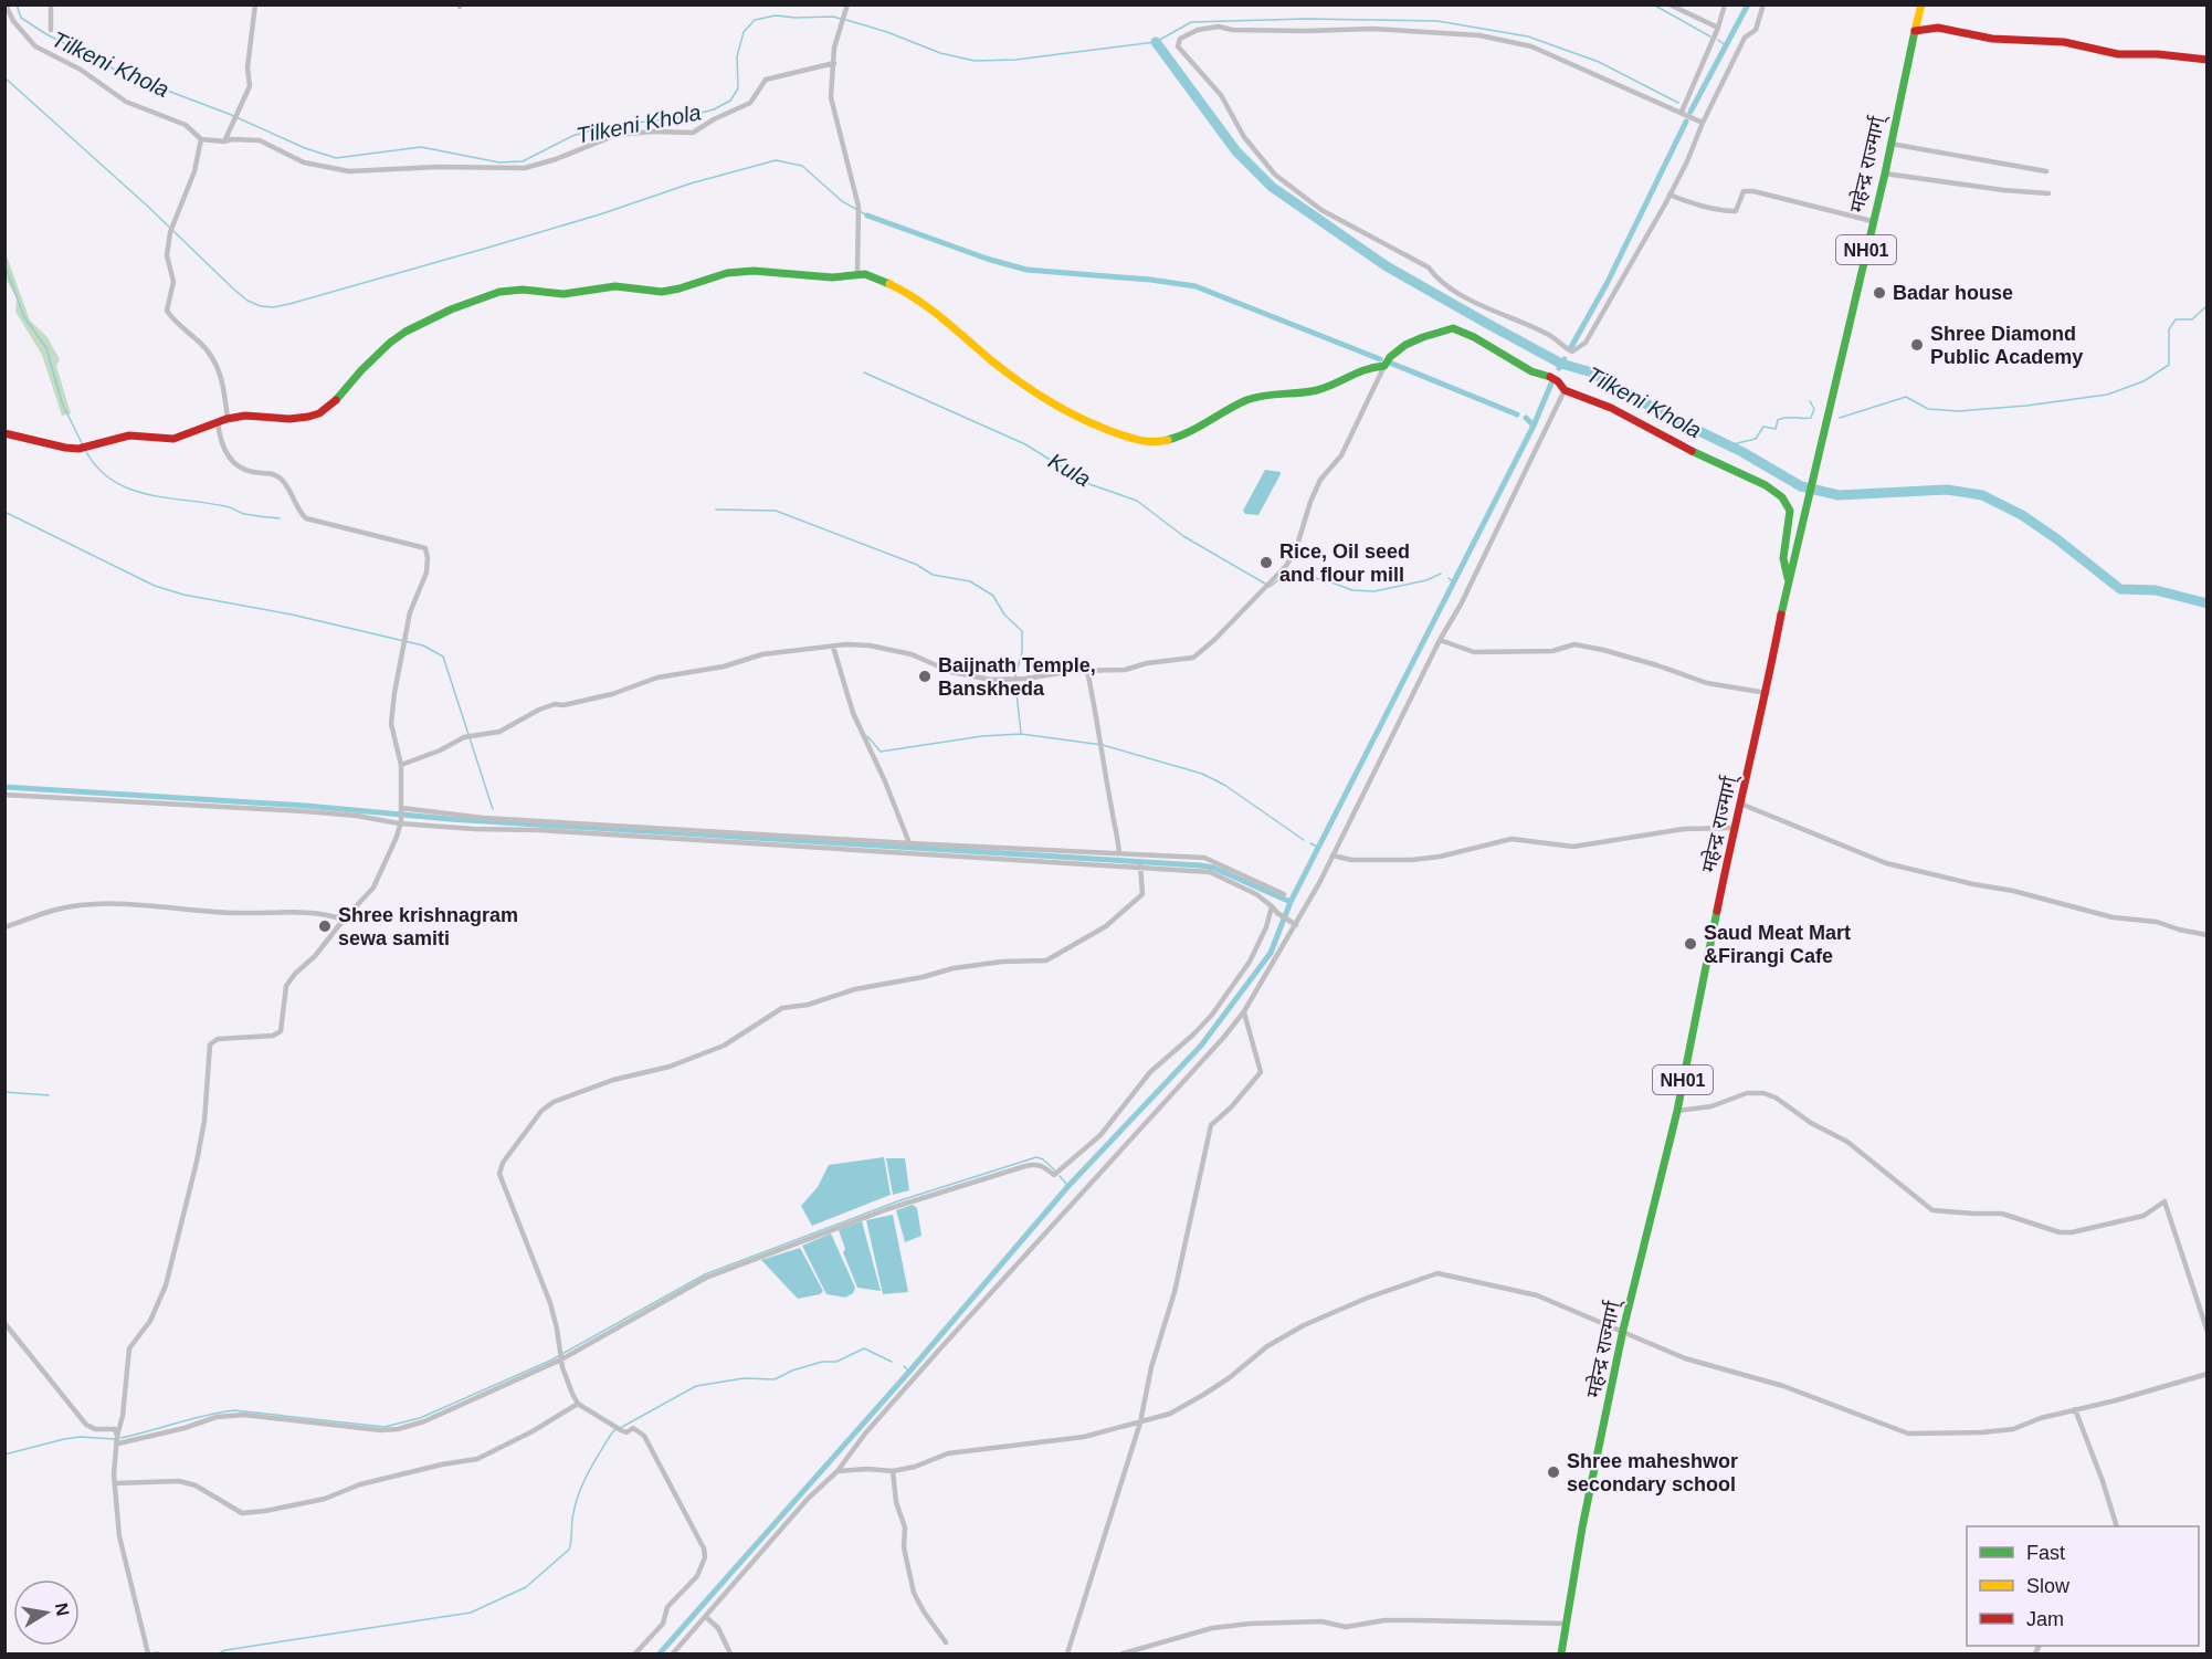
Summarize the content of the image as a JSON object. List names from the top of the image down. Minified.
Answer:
{"streets":{"main road":["महेन्द्र राज्मार्ग्","NH01"]},"water":["Tilkeni Khola","Kula"],"places":["Badar house","Shree Diamond Public Academy","Rice, Oil seed and flour mill","Baijnath Temple, Banskheda","Shree krishnagram sewa samiti","Saud Meat Mart &Firangi Cafe","Shree maheshwor secondary school"],"legend":["Fast","Slow","Jam"],"north":"right"}
